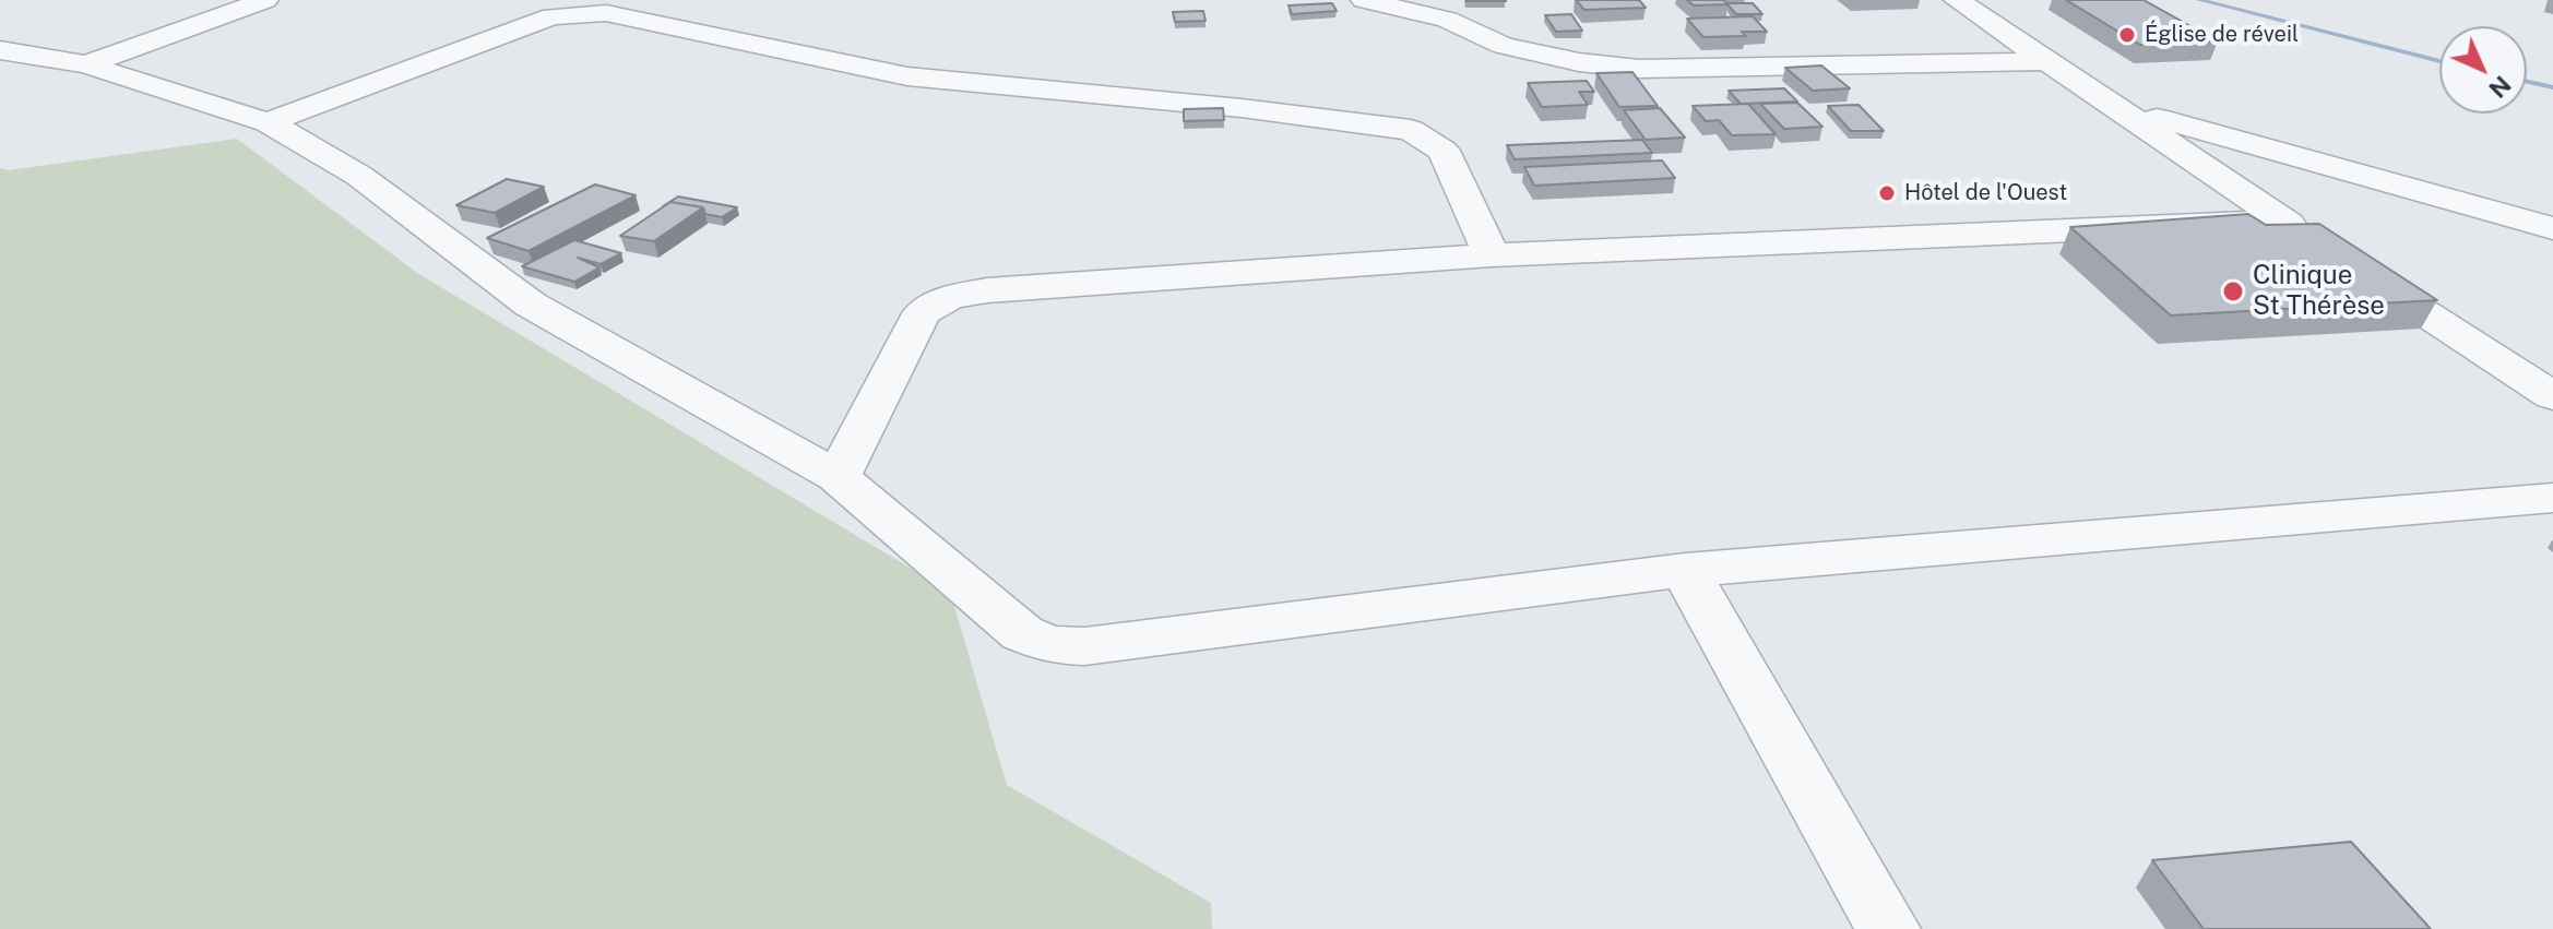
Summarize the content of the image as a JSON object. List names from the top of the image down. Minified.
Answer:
{"places":["Église de réveil","Hôtel de l'Ouest","Clinique St Thérèse"],"north":"bottom right"}
